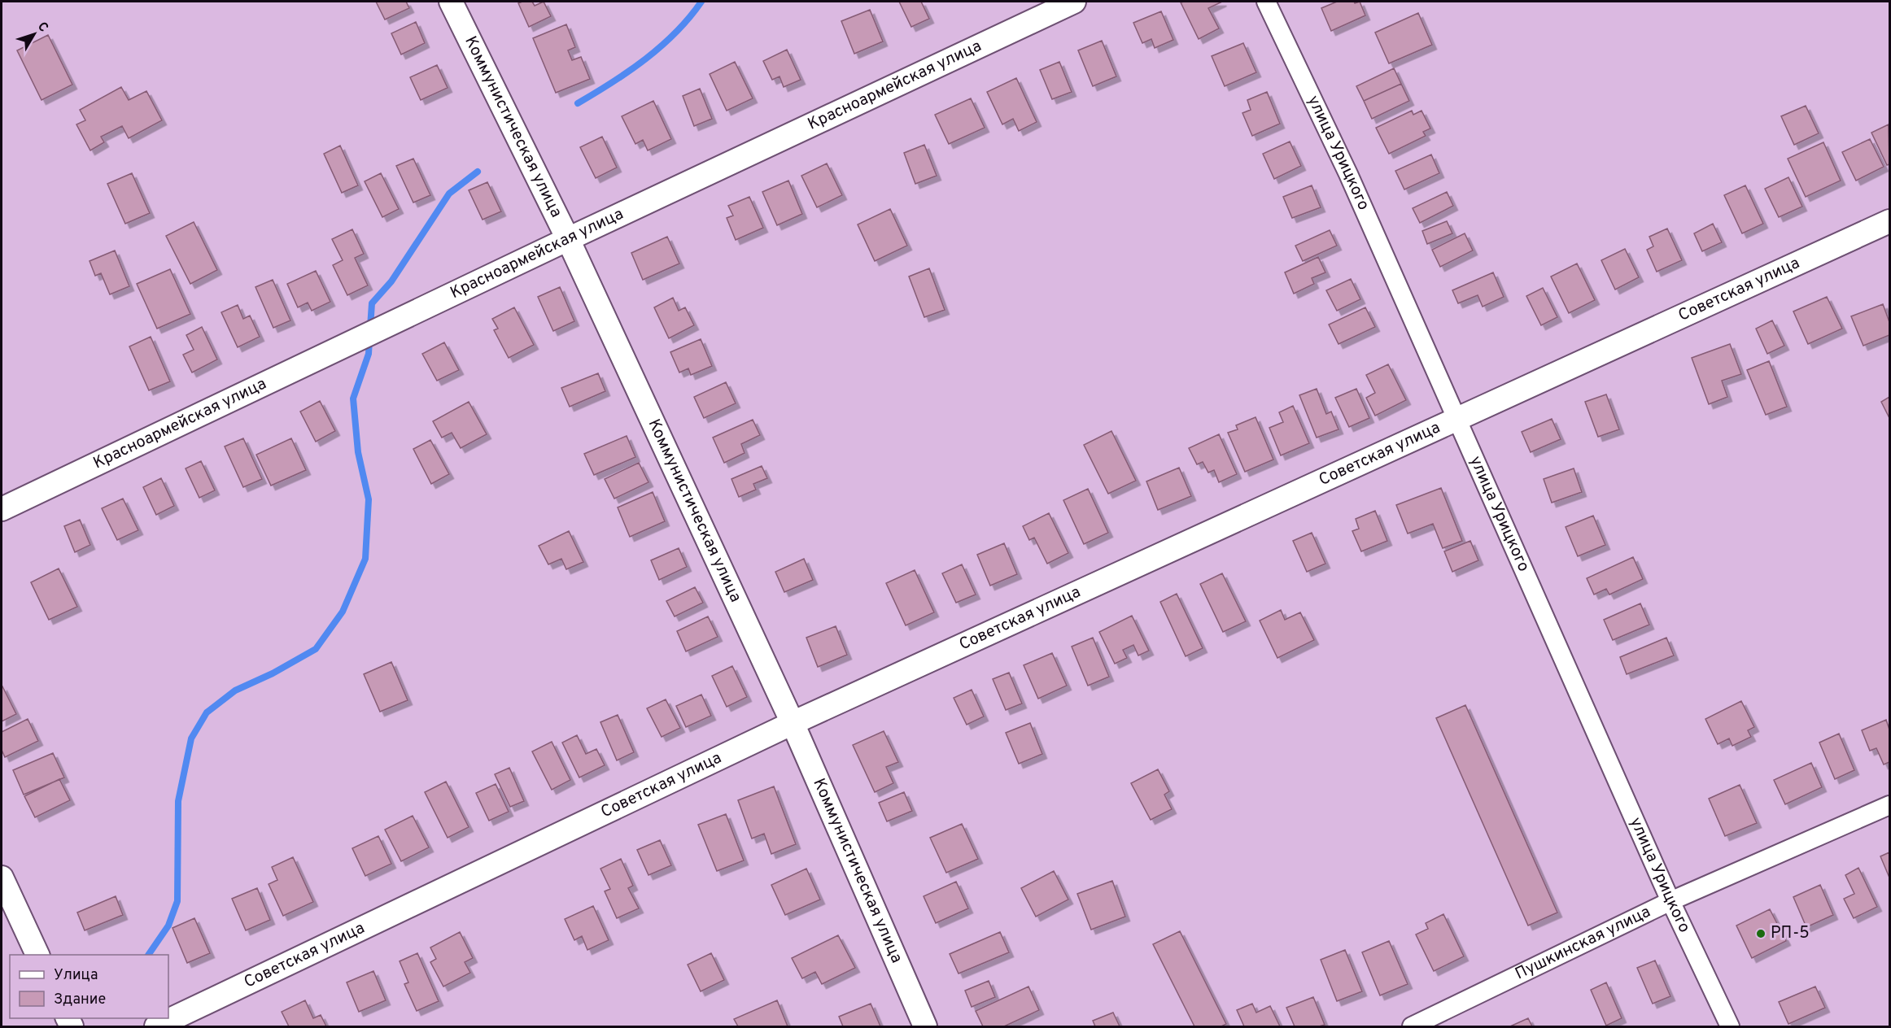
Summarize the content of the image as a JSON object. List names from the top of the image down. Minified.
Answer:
{"streets":{"street":["Красноармейская улица","Коммунистическая улица","улица Урицкого","Советская улица","Пушкинская улица"]},"crossings":[["Красноармейская улица","Коммунистическая улица"],["Коммунистическая улица","Советская улица"],["улица Урицкого","Советская улица"],["улица Урицкого","Пушкинская улица"]],"places":["РП-5"],"legend":["Улица","Здание"],"north":"top right"}
